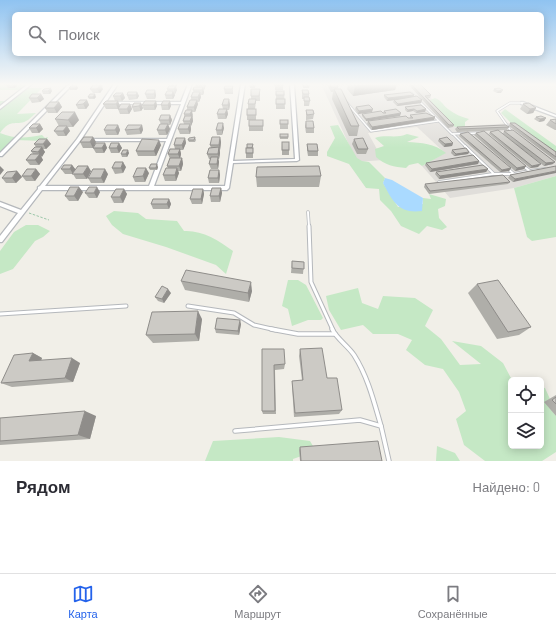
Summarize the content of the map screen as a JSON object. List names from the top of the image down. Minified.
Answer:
{"page":{"search":"Поиск","heading":["Рядом","Найдено: 0"],"nav":["Карта","Маршрут","Сохранённые"]}}
